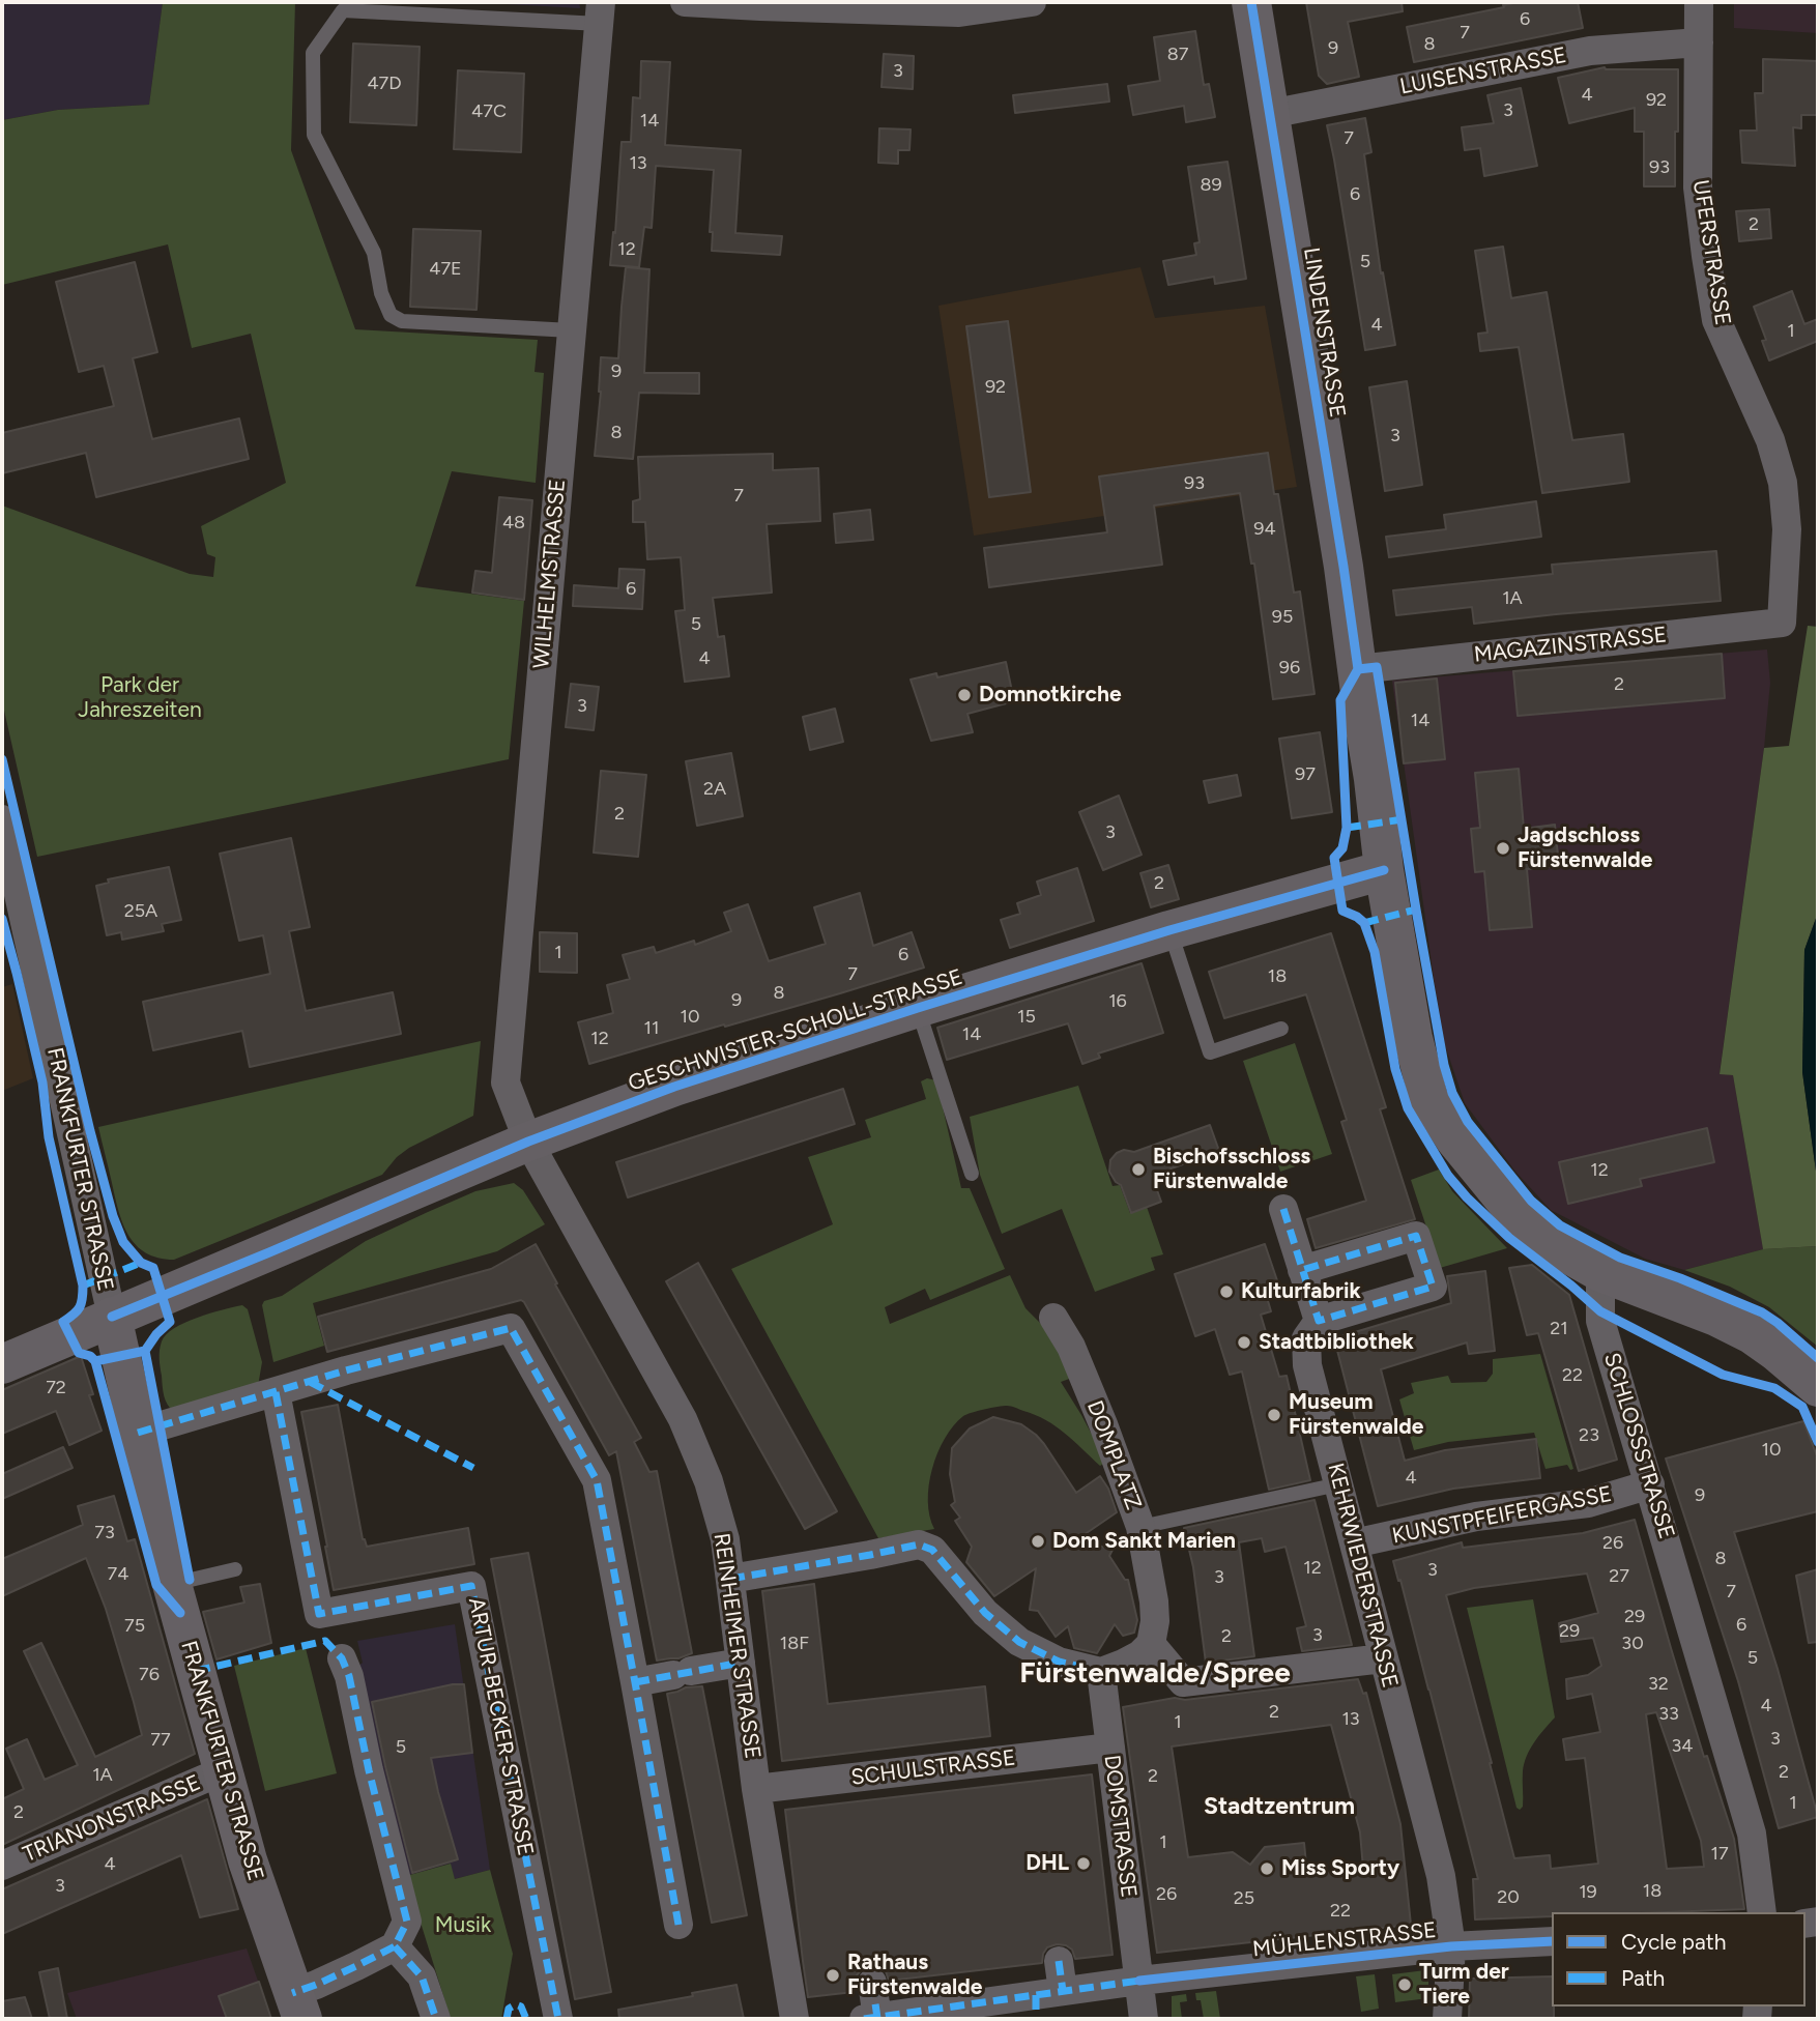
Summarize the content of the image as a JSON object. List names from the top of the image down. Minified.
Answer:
{"streets":{"street":["LUISENSTRASSE","UFERSTRASSE","LINDENSTRASSE","WILHELMSTRASSE","MAGAZINSTRASSE","GESCHWISTER-SCHOLL-STRASSE","FRANKFURTER STRASSE","SCHLOSSSTRASSE","DOMPLATZ","KUNSTPFEIFERGASSE","KEHRWIEDERSTRASSE","REINHEIMER STRASSE","ARTUR-BECKER-STRASSE","SCHULSTRASSE","TRIANONSTRASSE","DOMSTRASSE","MÜHLENSTRASSE"]},"crossings":[["LUISENSTRASSE","UFERSTRASSE"],["LUISENSTRASSE","LINDENSTRASSE"],["UFERSTRASSE","MAGAZINSTRASSE"],["LINDENSTRASSE","MAGAZINSTRASSE"],["LINDENSTRASSE","GESCHWISTER-SCHOLL-STRASSE"],["WILHELMSTRASSE","GESCHWISTER-SCHOLL-STRASSE"],["WILHELMSTRASSE","REINHEIMER STRASSE"],["GESCHWISTER-SCHOLL-STRASSE","FRANKFURTER STRASSE"],["GESCHWISTER-SCHOLL-STRASSE","REINHEIMER STRASSE"],["FRANKFURTER STRASSE","TRIANONSTRASSE"],["SCHLOSSSTRASSE","KUNSTPFEIFERGASSE"],["KUNSTPFEIFERGASSE","KEHRWIEDERSTRASSE"],["KEHRWIEDERSTRASSE","MÜHLENSTRASSE"],["REINHEIMER STRASSE","SCHULSTRASSE"],["SCHULSTRASSE","DOMSTRASSE"],["DOMSTRASSE","MÜHLENSTRASSE"]],"districts":["Fürstenwalde/Spree","Stadtzentrum"],"parks":["Park der Jahreszeiten","Musik"],"places":["Domnotkirche","Jagdschloss Fürstenwalde","Bischofsschloss Fürstenwalde","Kulturfabrik","Stadtbibliothek","Museum Fürstenwalde","Dom Sankt Marien","DHL","Miss Sporty","Rathaus Fürstenwalde","Turm der Tiere"],"house_numbers":["6","7","8","9","87","3","47D","4","92","3","47C","14","7","13","93","89","6","2","12","5","47E","4","1","9","92","8","3","93","7","48","94","6","1A","95","5","4","96","2","3","14","97","2A","2","3","2","25A","1","6","7","18","8","9","16","10","15","11","14","12","12","21","22","72","23","10","4","9","73","26","8","12","3","74","27","3","7","29","6","75","29","3","2","18F","30","5","76","32","4","2","33","13","1","3","77","34","5","2","1A","2","1","2","1","17","4","3","18","19","26","20","25","22"],"legend":["Cycle path","Path"]}
